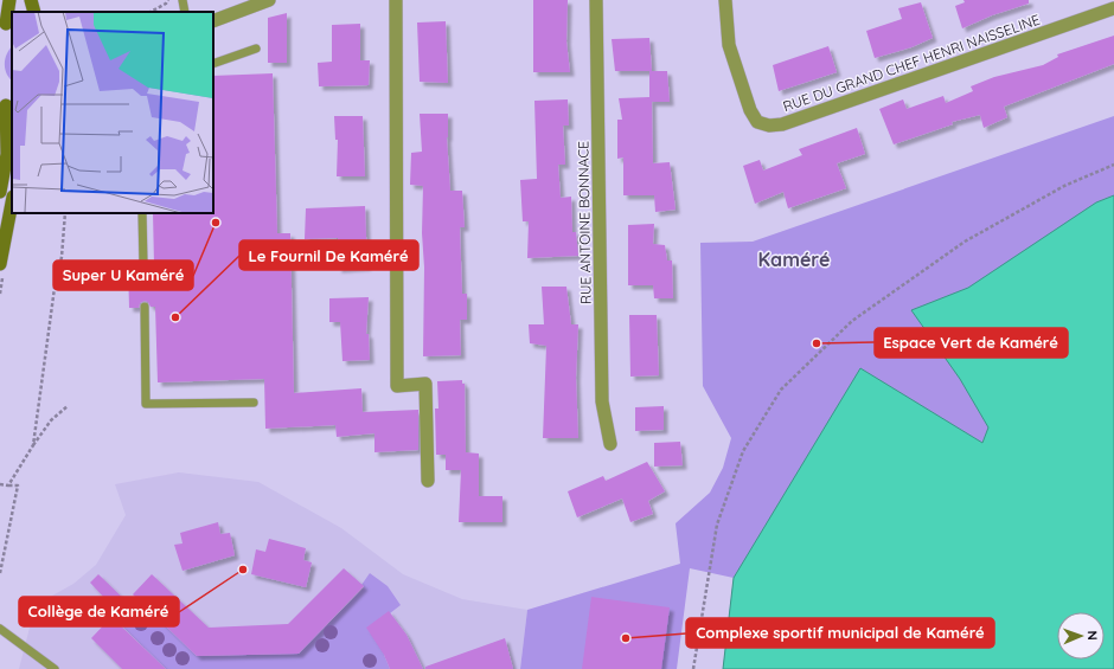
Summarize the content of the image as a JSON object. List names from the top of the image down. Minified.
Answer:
{"streets":{"street":["RUE DU GRAND CHEF HENRI NAISSELINE","RUE ANTOINE BONNACE"]},"districts":["Kaméré"],"places":["Super U Kaméré","Le Fournil De Kaméré","Espace Vert de Kaméré","Collège de Kaméré","Complexe sportif municipal de Kaméré"],"north":"right"}
